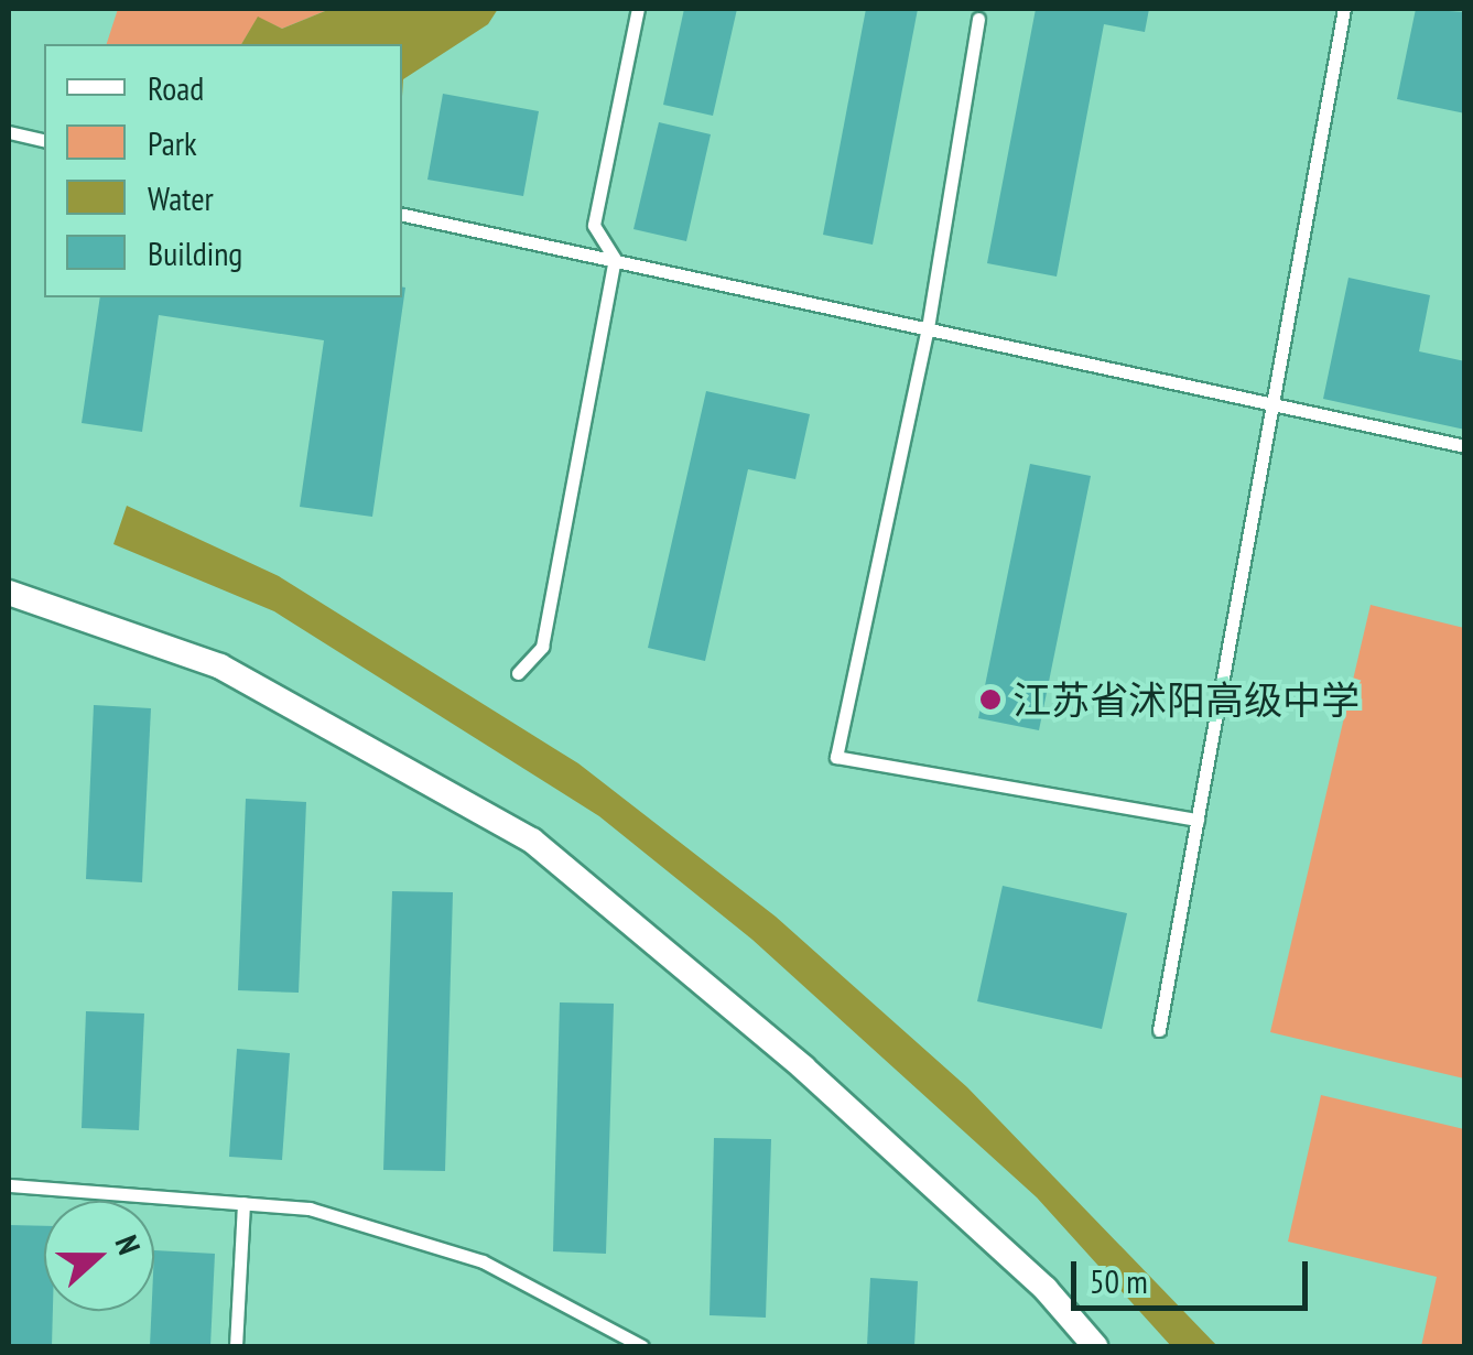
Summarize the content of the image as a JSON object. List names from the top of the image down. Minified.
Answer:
{"places":["江苏省沭阳高级中学"],"legend":["Road","Park","Water","Building"],"scale_bar":"50 m","north":"right"}
